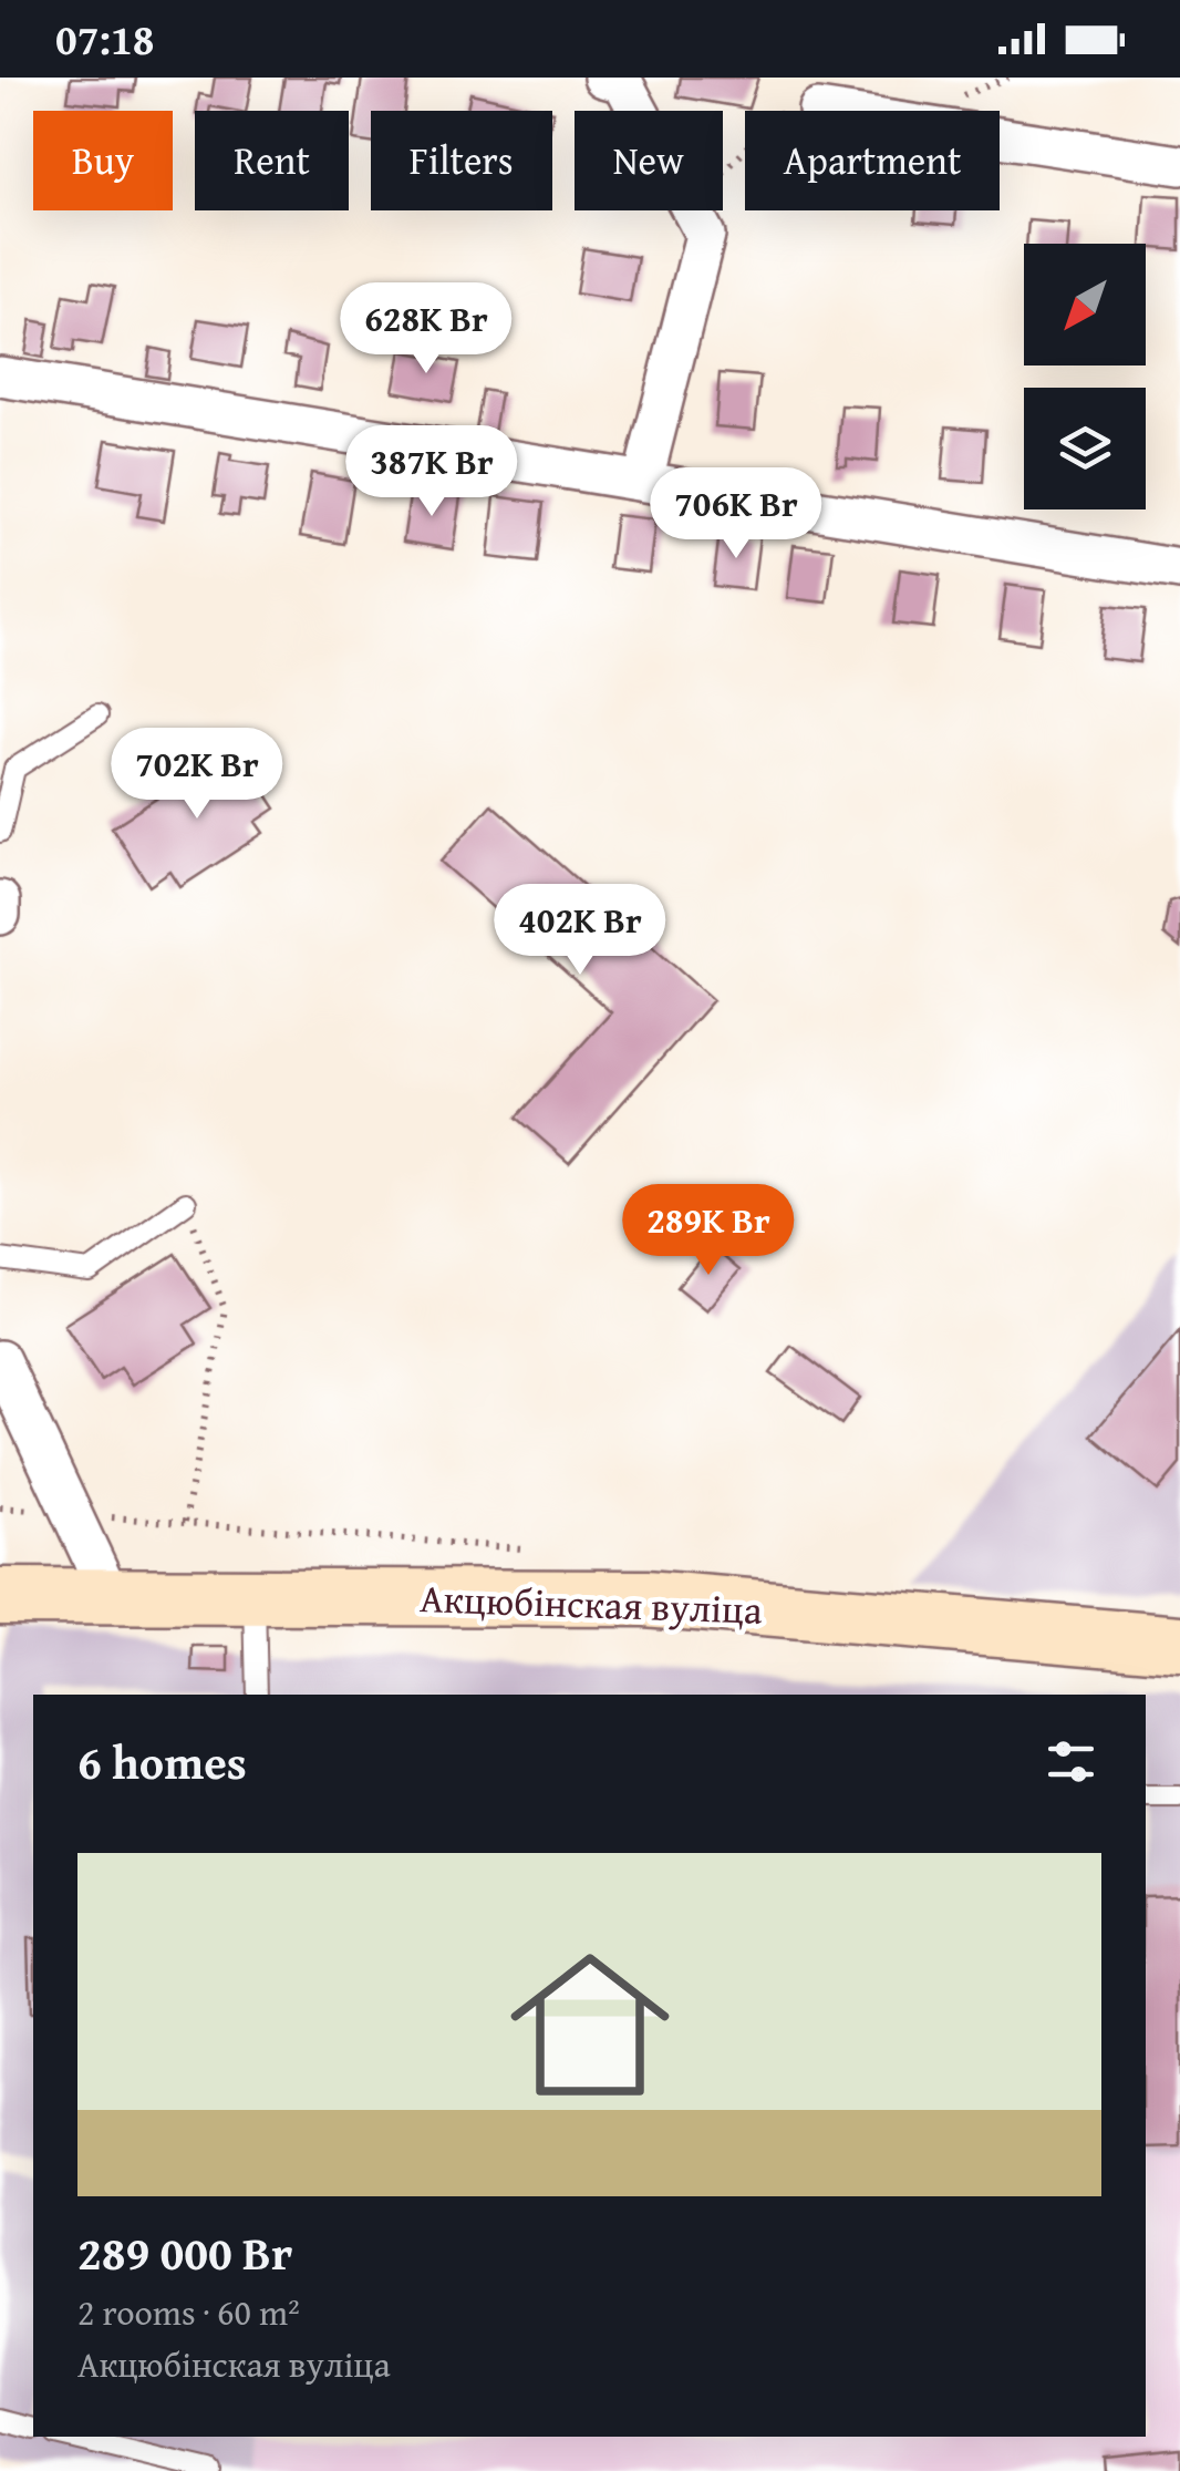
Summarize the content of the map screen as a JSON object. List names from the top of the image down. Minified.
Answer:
{"streets":{"street":["Акцюбінская вуліца"]},"north":"bottom left","page":{"status":"07:18","chip":["Buy","Rent","Filters","New","Apartment"],"price":["628K Br","387K Br","706K Br","702K Br","402K Br","289K Br"],"heading":"6 homes","list":[{"name":"289 000 Br","note":"2 rooms · 60 m² · Акцюбінская вуліца"}]}}
